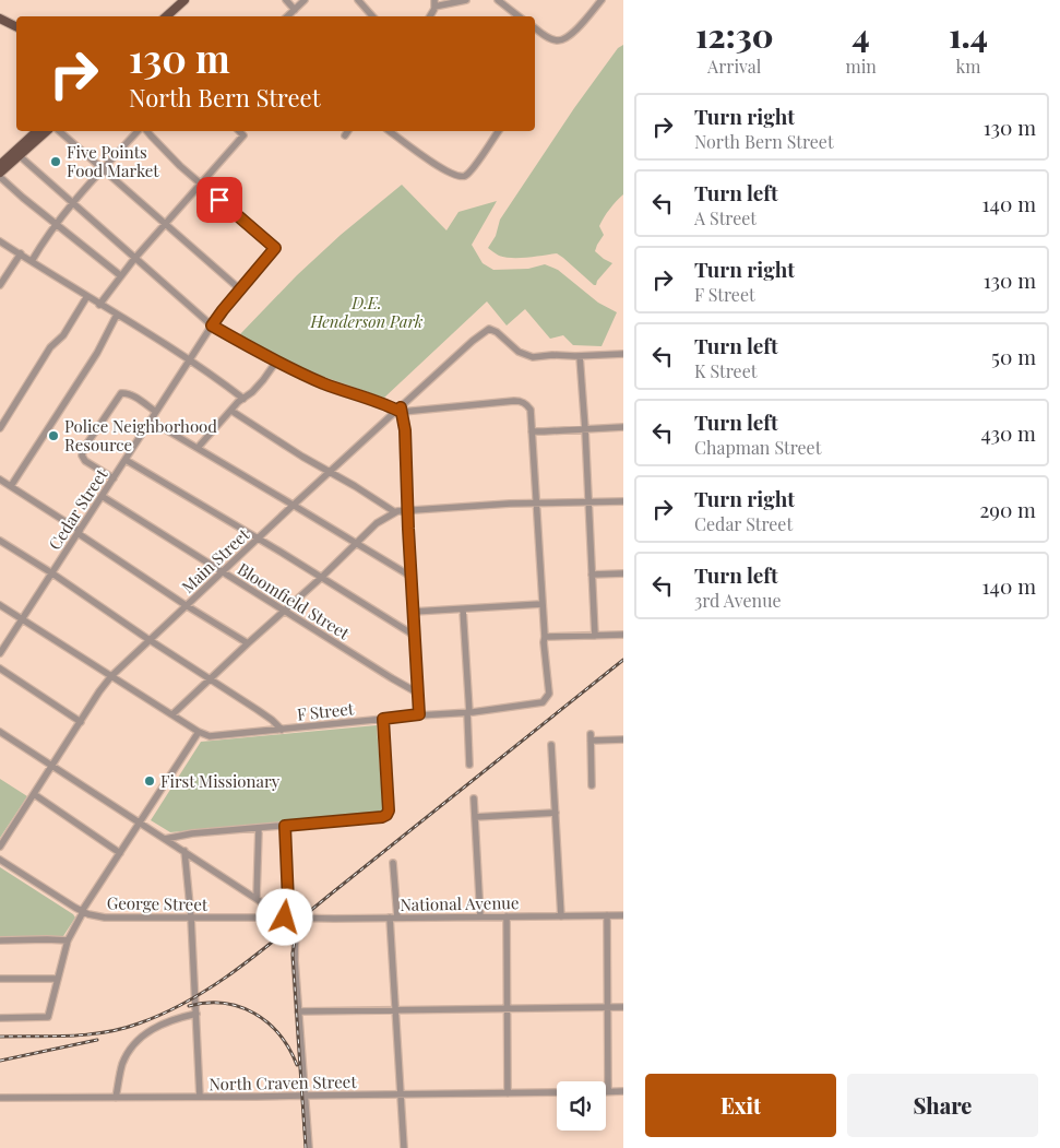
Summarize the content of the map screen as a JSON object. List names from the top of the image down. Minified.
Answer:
{"streets":{"street":["Cedar Street","Main Street","Bloomfield Street","F Street","George Street","National Avenue","North Craven Street"]},"crossings":[["Cedar Street","Bloomfield Street"],["Main Street","Bloomfield Street"],["George Street","National Avenue"]],"parks":["D.E. Henderson Park"],"places":["Five Points Food Market","Police Neighborhood Resource","First Missionary"],"page":{"eta":["12:30","Arrival","4","min","1.4","km"],"turn":["130 m","North Bern Street"],"list":[{"name":"Turn right","note":"North Bern Street","value":"130 m"},{"name":"Turn left","note":"A Street","value":"140 m"},{"name":"Turn right","note":"F Street","value":"130 m"},{"name":"Turn left","note":"K Street","value":"50 m"},{"name":"Turn left","note":"Chapman Street","value":"430 m"},{"name":"Turn right","note":"Cedar Street","value":"290 m"},{"name":"Turn left","note":"3rd Avenue","value":"140 m"}],"buttons":["Exit","Share"]}}
